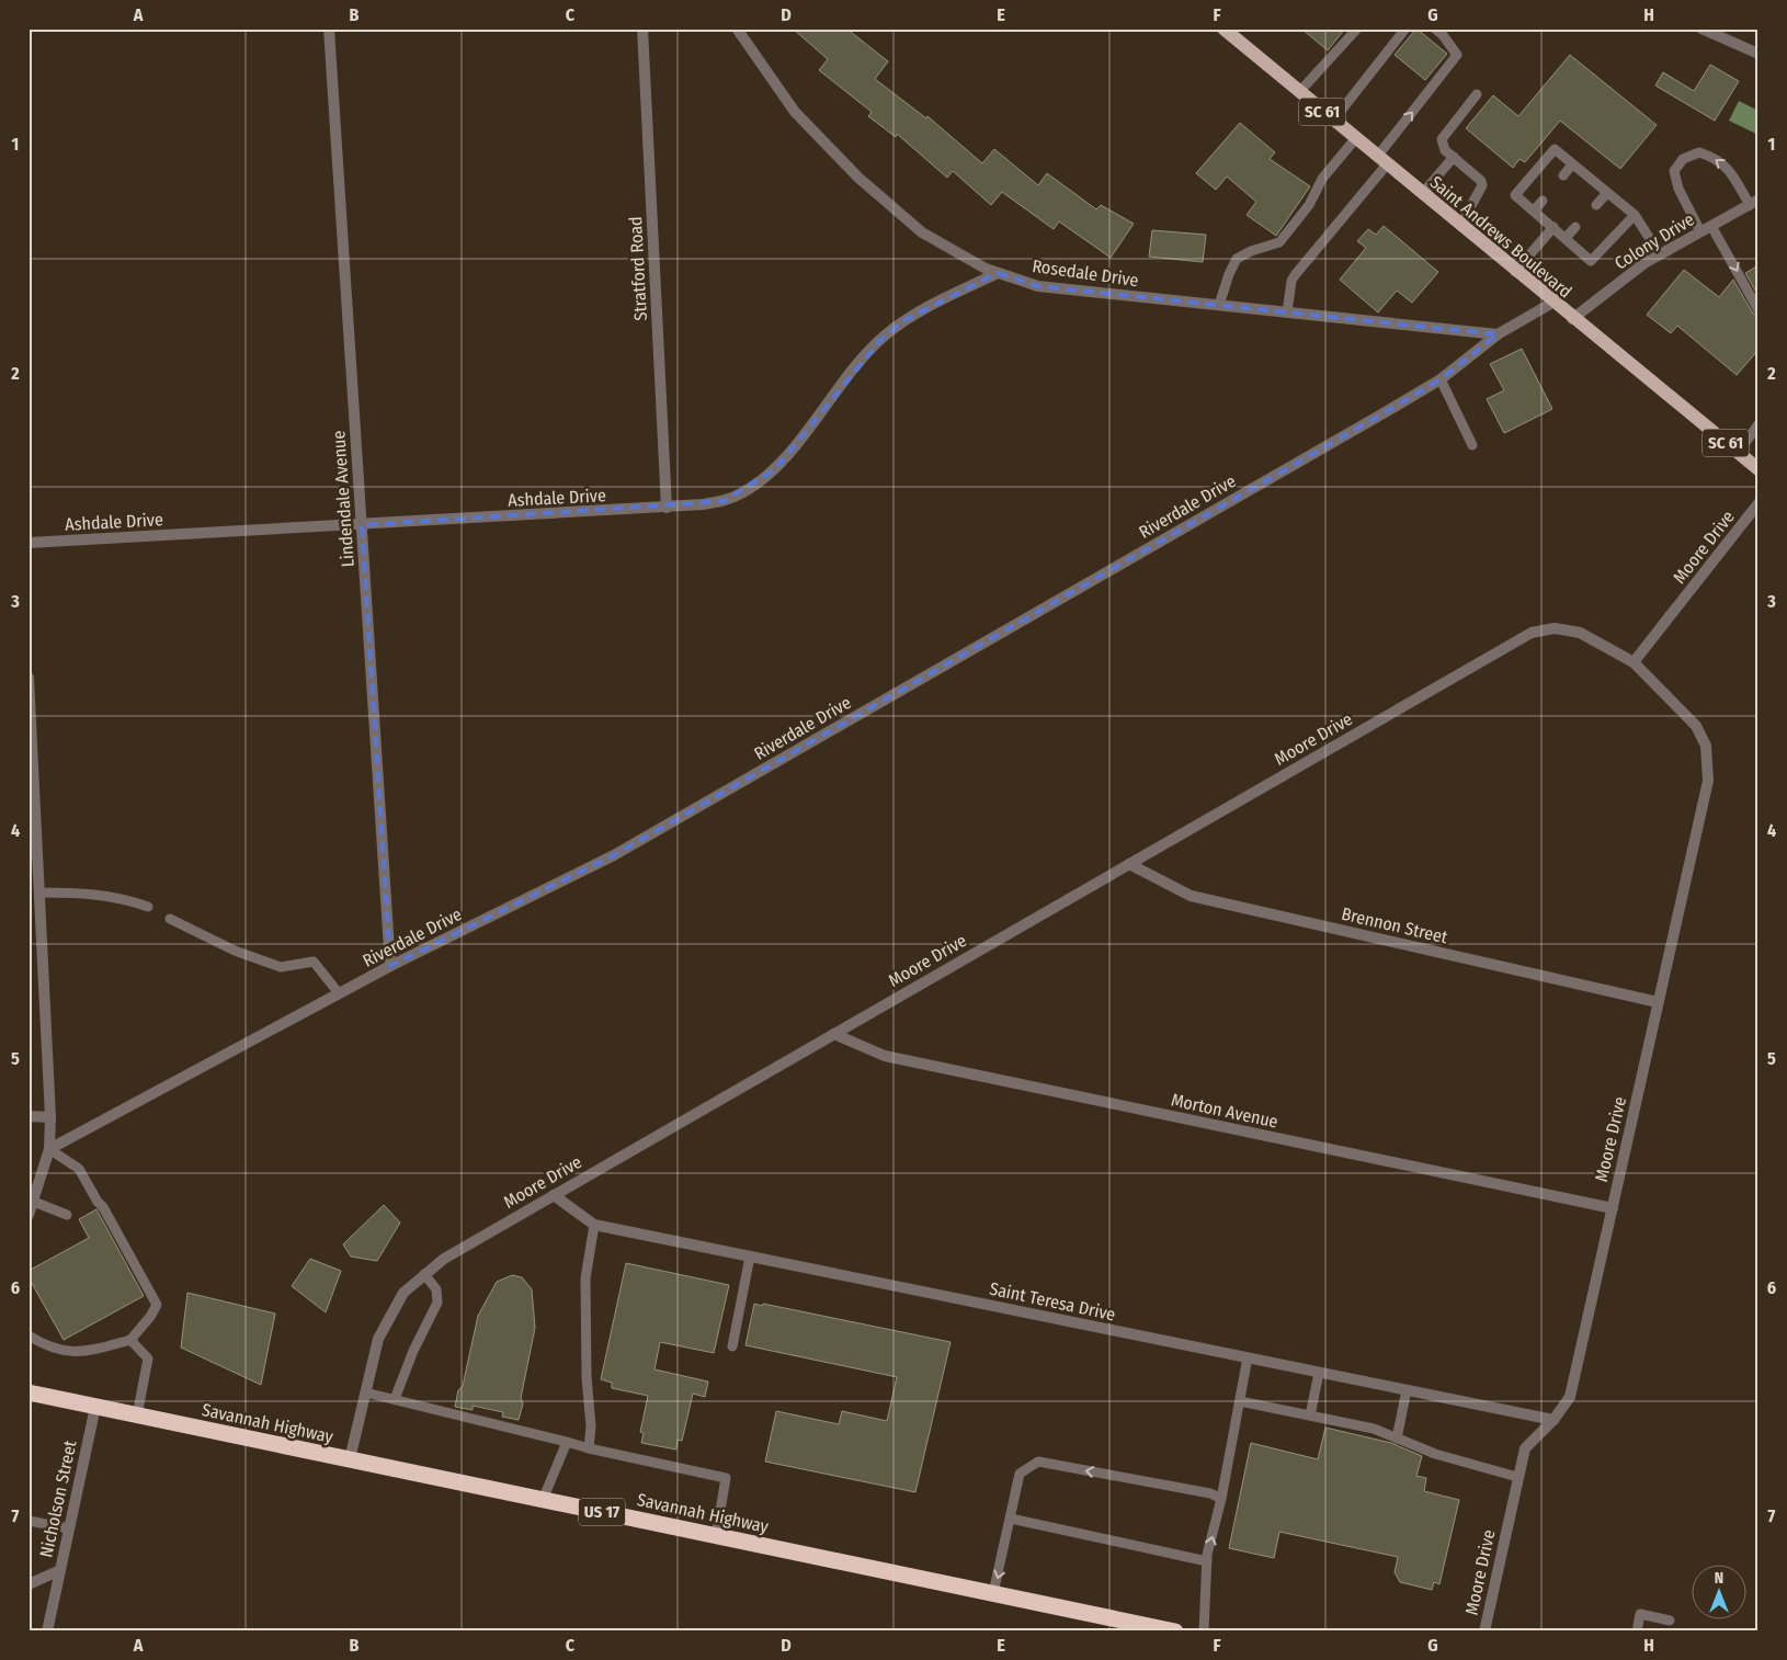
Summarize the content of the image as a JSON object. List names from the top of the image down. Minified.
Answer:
{"streets":{"highway":["Savannah Highway","US 17"],"main road":["SC 61","Saint Andrews Boulevard"],"street":["Colony Drive","Stratford Road","Rosedale Drive","Ashdale Drive","Lindendale Avenue","Riverdale Drive","Moore Drive","Brennon Street","Morton Avenue","Saint Teresa Drive","Nicholson Street"]},"crossings":[["Saint Andrews Boulevard","Colony Drive"],["Saint Andrews Boulevard","Riverdale Drive"],["Stratford Road","Ashdale Drive"],["Rosedale Drive","Ashdale Drive"],["Rosedale Drive","Riverdale Drive"],["Ashdale Drive","Lindendale Avenue"],["Lindendale Avenue","Riverdale Drive"],["Moore Drive","Brennon Street"],["Moore Drive","Morton Avenue"],["Moore Drive","Saint Teresa Drive"],["Moore Drive","Savannah Highway"],["Savannah Highway","Nicholson Street"]],"north":"top","grid":{"columns":["A","B","C","D","E","F","G","H"],"rows":["1","2","3","4","5","6","7"]}}
